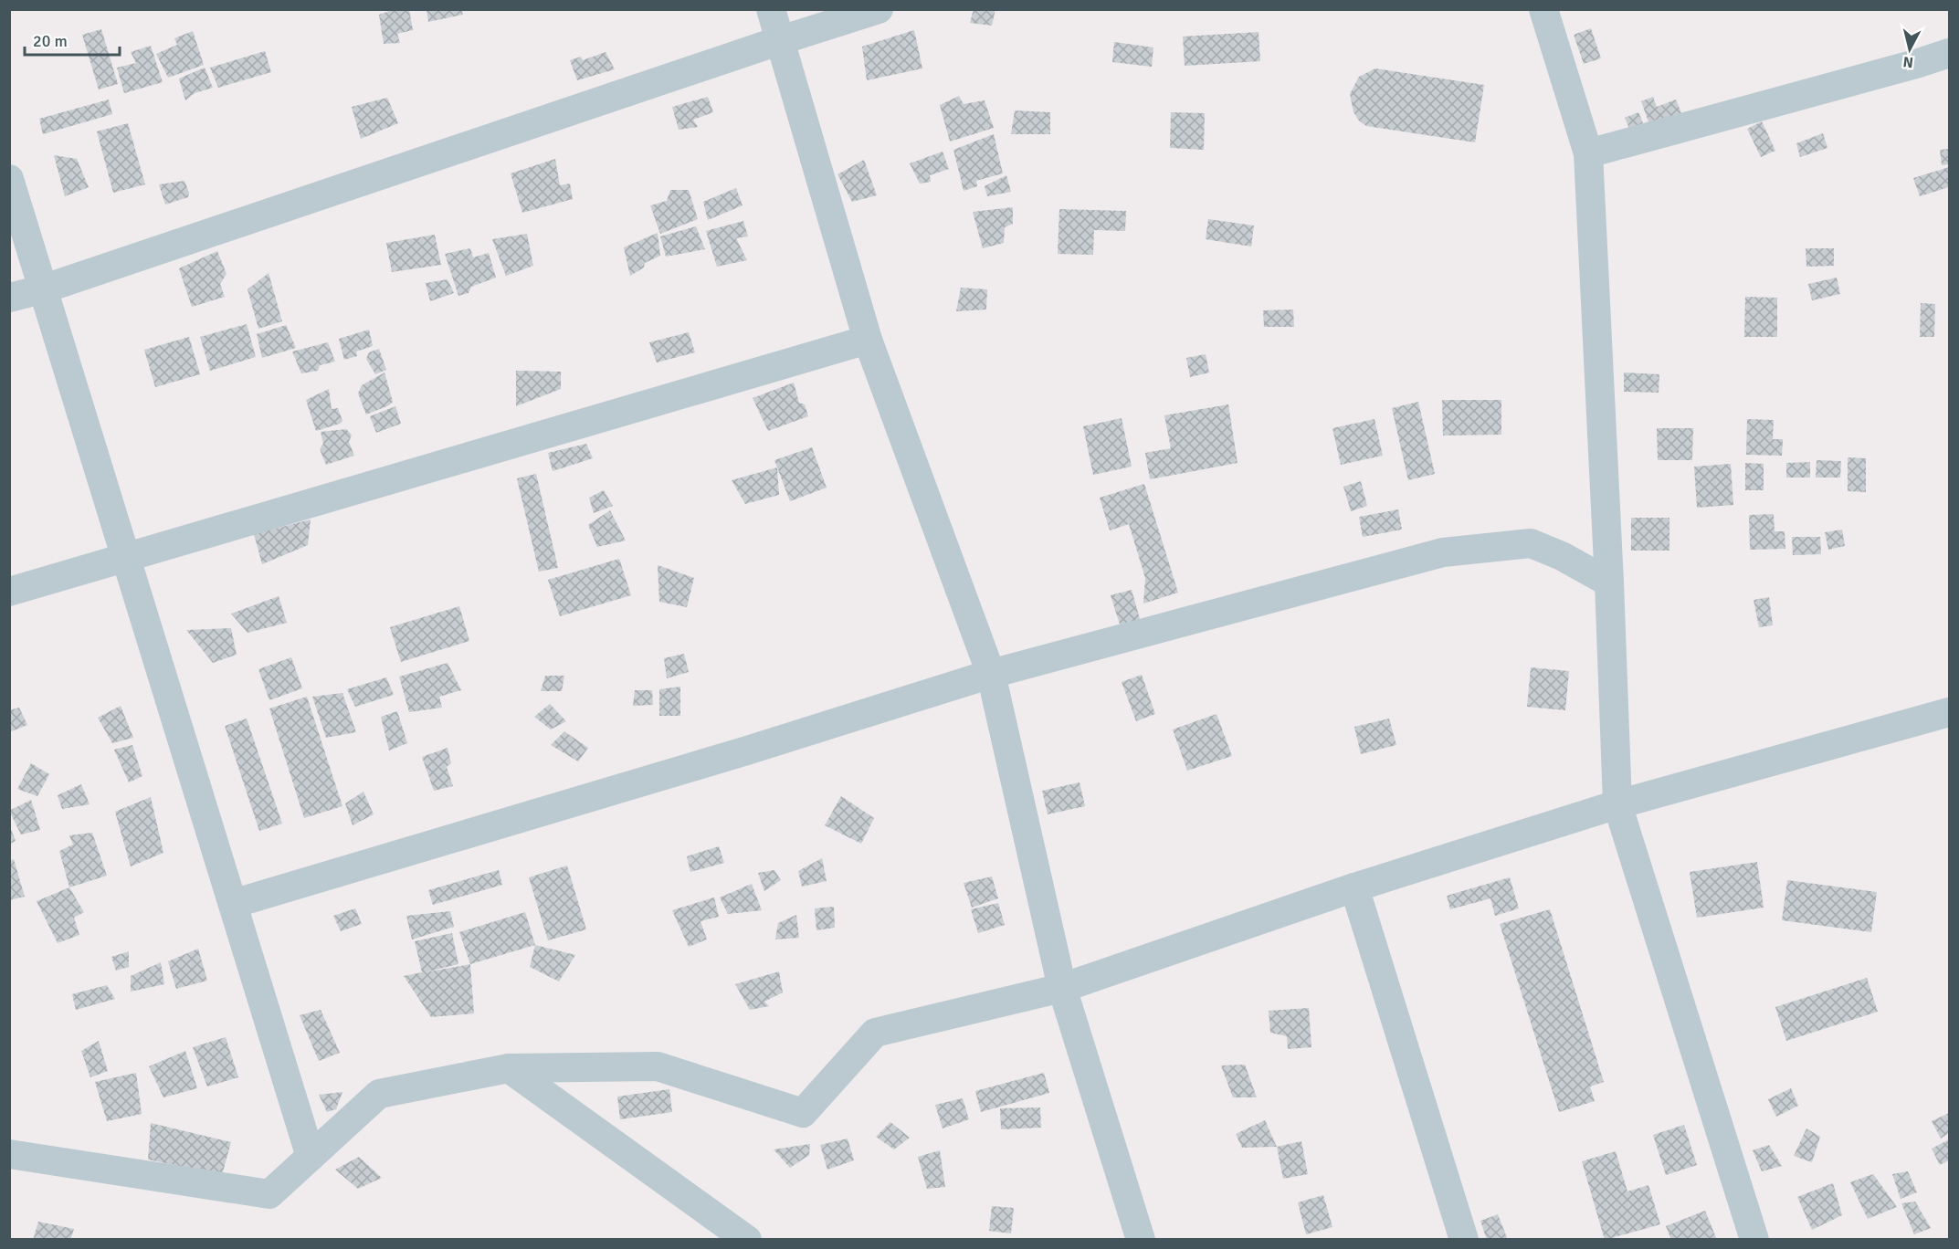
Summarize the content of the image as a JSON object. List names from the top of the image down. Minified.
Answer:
{"scale_bar":"20 m","north":"bottom"}
